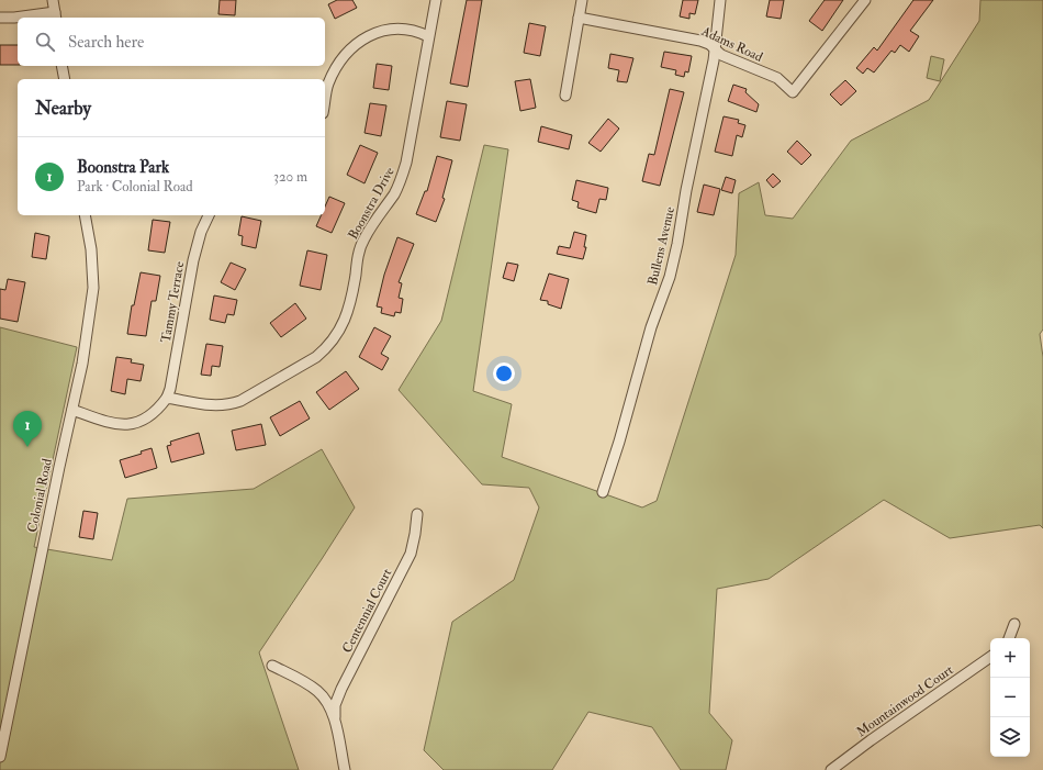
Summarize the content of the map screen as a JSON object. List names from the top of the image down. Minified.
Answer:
{"streets":{"street":["Adams Road","Boonstra Drive","Bullens Avenue","Tammy Terrace","Colonial Road","Centennial Court","Mountainwood Court"]},"crossings":[["Adams Road","Bullens Avenue"],["Boonstra Drive","Tammy Terrace"],["Tammy Terrace","Colonial Road"]],"page":{"search":"Search here","heading":"Nearby","list":[{"mark":"1","name":"Boonstra Park","note":"Park · Colonial Road","value":"320 m"}],"pins":"1","map_buttons":["+","−"]}}
